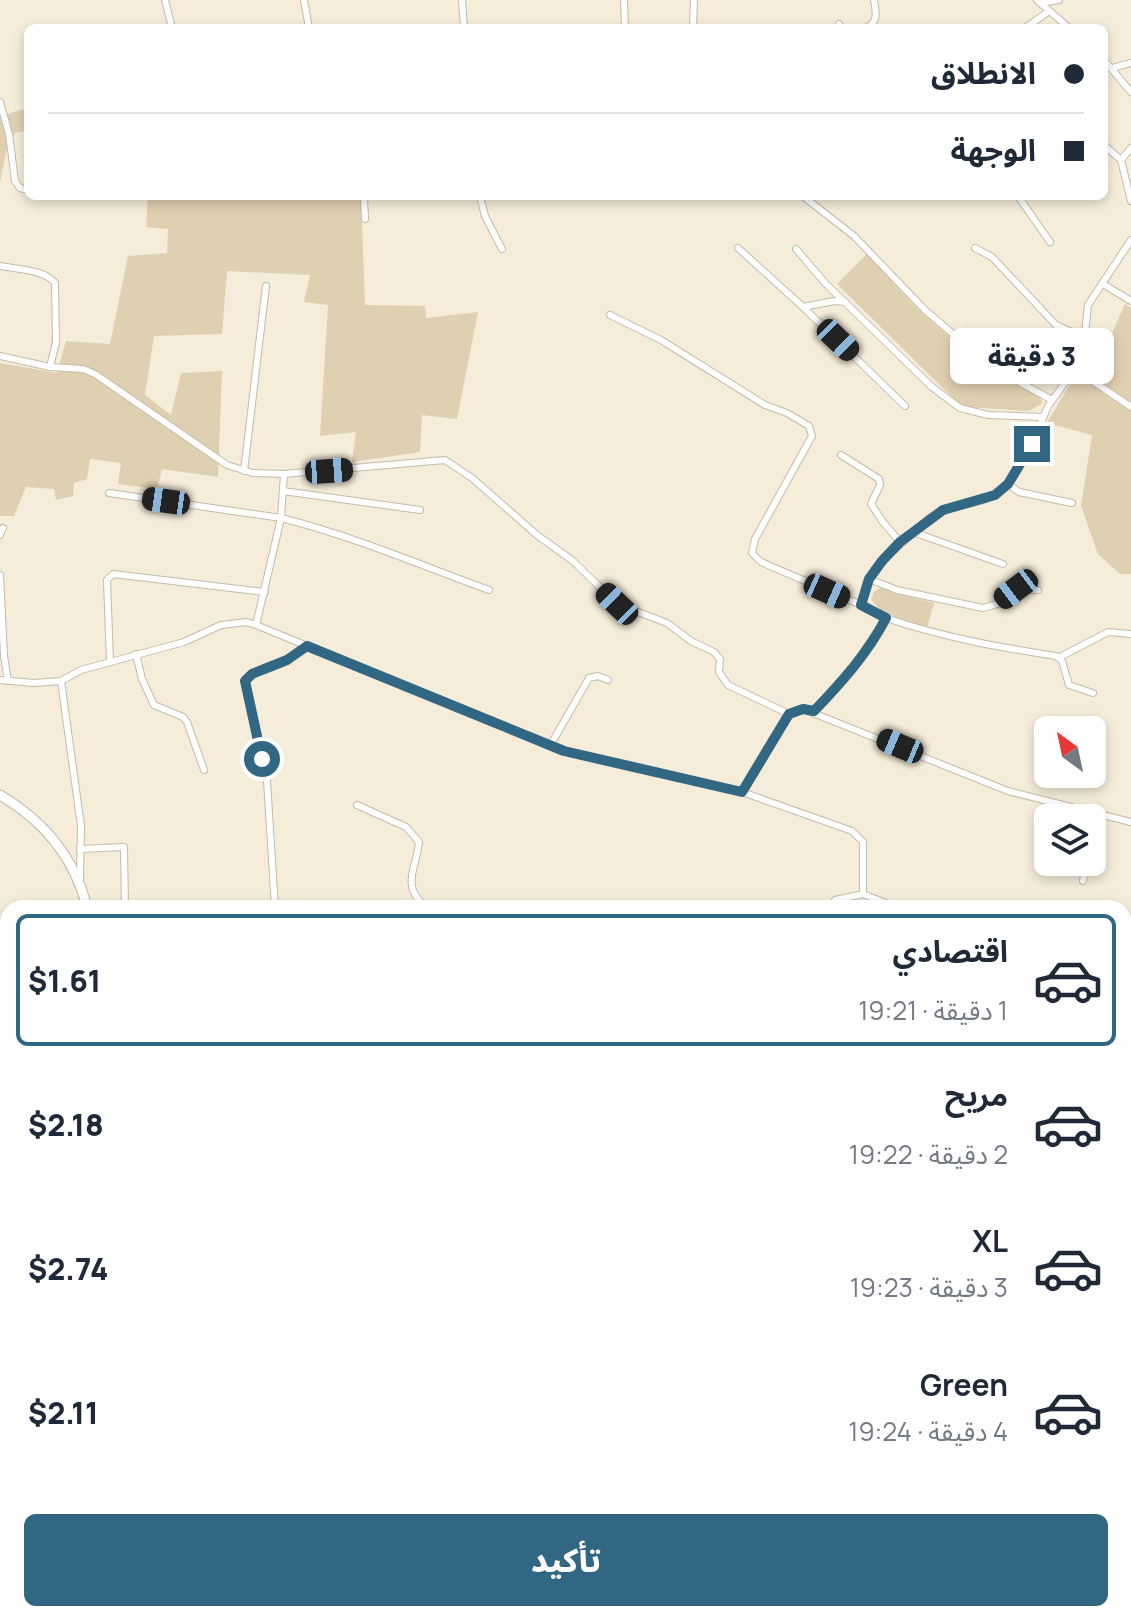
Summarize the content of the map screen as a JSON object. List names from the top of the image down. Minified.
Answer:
{"north":"top left","page":{"banner":["الانطلاق","الوجهة"],"bubble":"3 دقيقة","list":[{"name":"اقتصادي","note":"1 دقيقة · 19:21","value":"$1.61"},{"name":"مريح","note":"2 دقيقة · 19:22","value":"$2.18"},{"name":"XL","note":"3 دقيقة · 19:23","value":"$2.74"},{"name":"Green","note":"4 دقيقة · 19:24","value":"$2.11"}],"buttons":"تأكيد"}}
